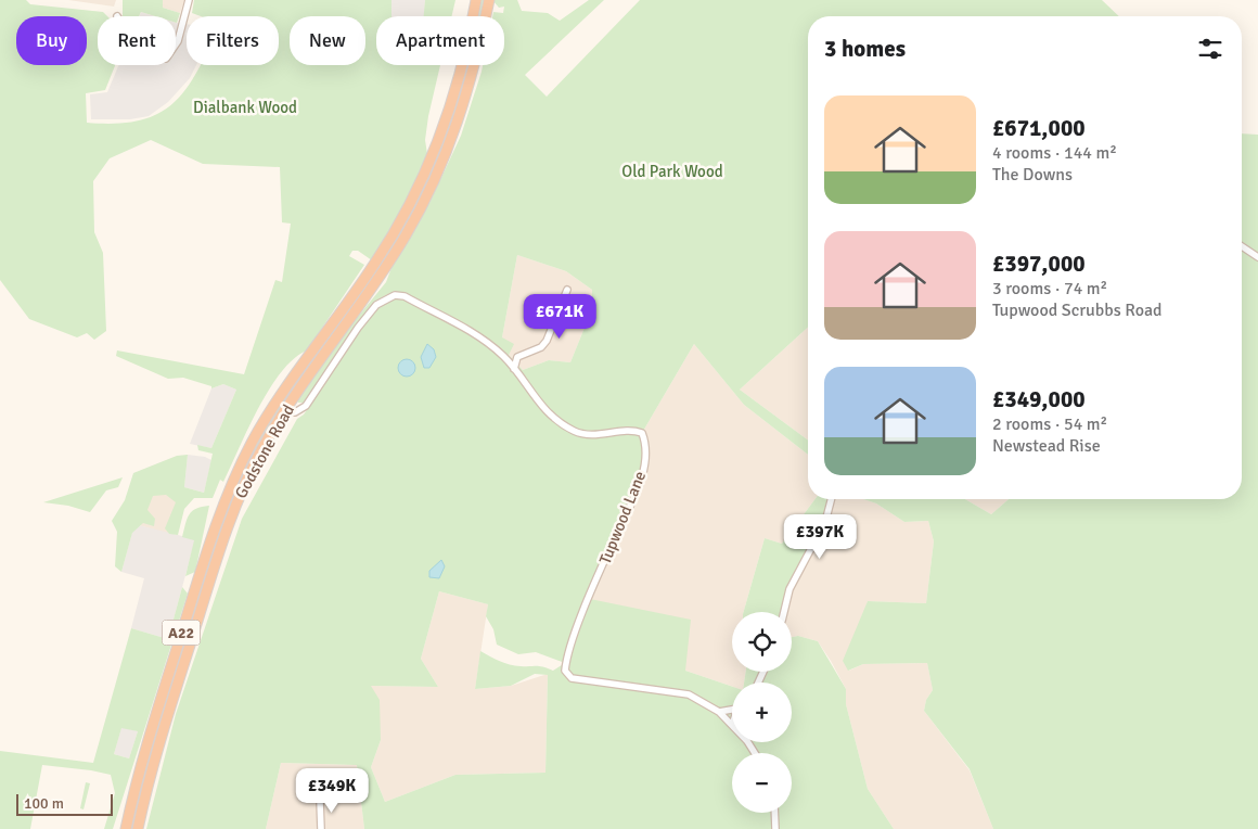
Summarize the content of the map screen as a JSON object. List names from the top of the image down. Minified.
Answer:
{"streets":{"highway":["Godstone Road","A22"],"street":["Tupwood Lane"]},"crossings":[["Godstone Road","Tupwood Lane"]],"parks":["Dialbank Wood","Old Park Wood"],"scale_bar":"100 m","page":{"chip":["Buy","Rent","Filters","New","Apartment"],"heading":"3 homes","list":[{"name":"£671,000","note":"4 rooms · 144 m² · The Downs"},{"name":"£397,000","note":"3 rooms · 74 m² · Tupwood Scrubbs Road"},{"name":"£349,000","note":"2 rooms · 54 m² · Newstead Rise"}],"price":["£671K","£397K","£349K"],"map_buttons":["+","−"],"scale":"100 m"}}
